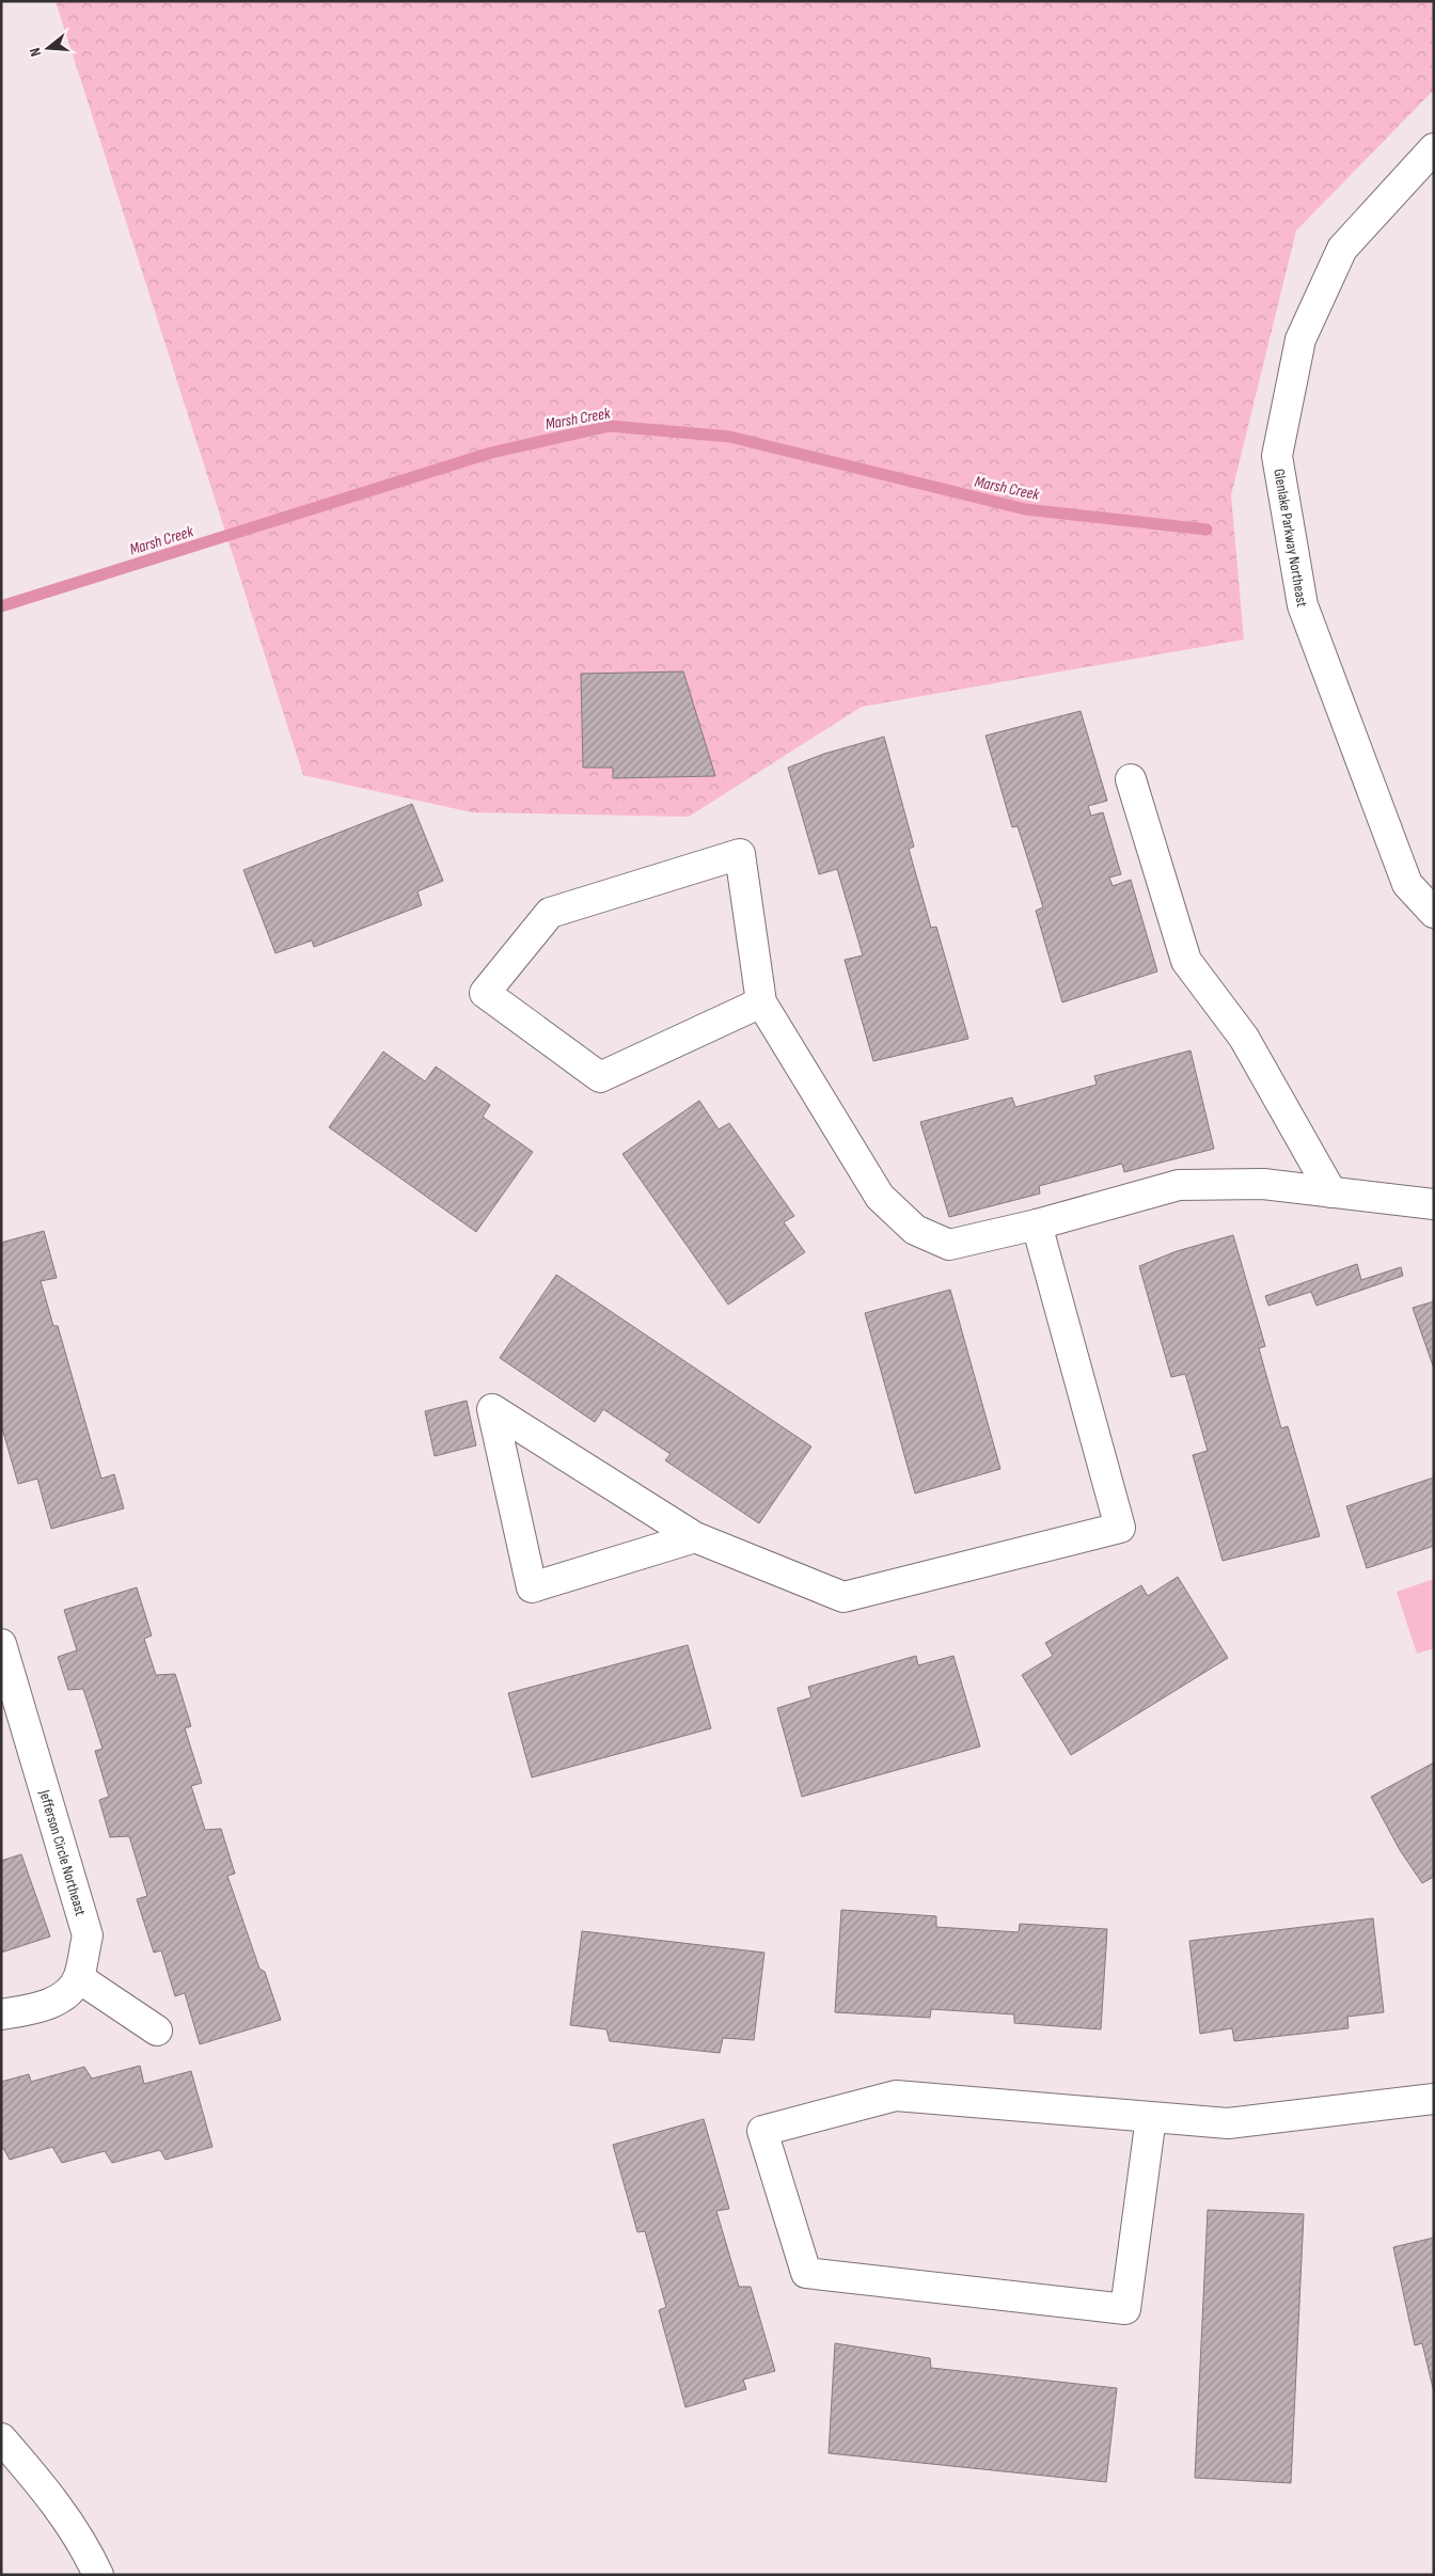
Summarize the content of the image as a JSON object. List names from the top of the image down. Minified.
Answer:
{"streets":{"street":["Glenlake Parkway Northeast","Jefferson Circle Northeast"]},"water":["Marsh Creek"],"north":"left"}
